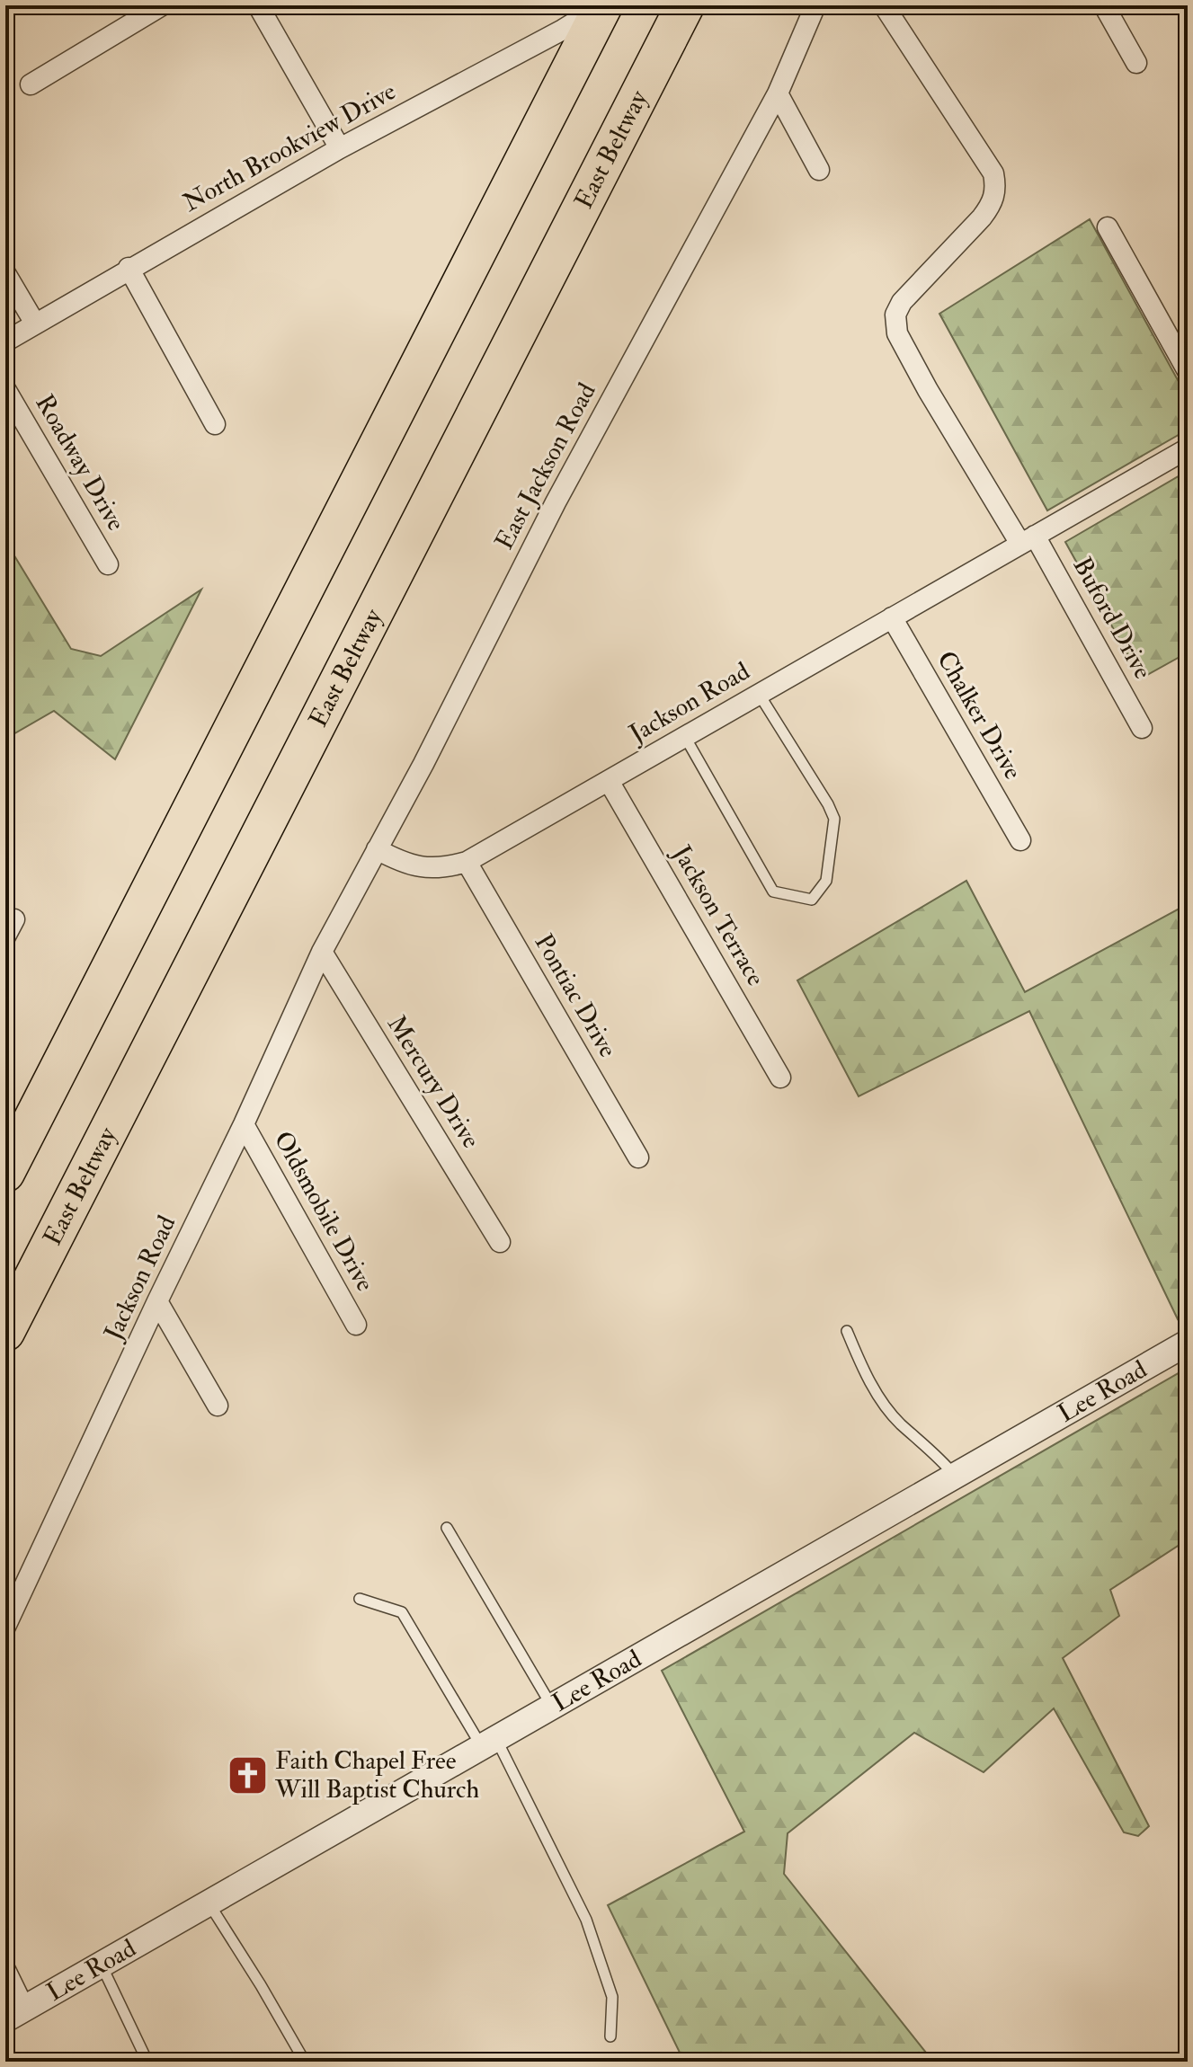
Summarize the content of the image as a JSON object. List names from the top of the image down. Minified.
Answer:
{"streets":{"highway":["East Beltway"],"street":["North Brookview Drive","Roadway Drive","East Jackson Road","Buford Drive","Jackson Road","Chalker Drive","Jackson Terrace","Pontiac Drive","Mercury Drive","Oldsmobile Drive","Lee Road"]},"crossings":[["East Jackson Road","Jackson Road"],["East Jackson Road","Mercury Drive"],["Buford Drive","Jackson Road"],["Jackson Road","Chalker Drive"],["Jackson Road","Jackson Terrace"],["Jackson Road","Pontiac Drive"],["Jackson Road","Mercury Drive"],["Jackson Road","Oldsmobile Drive"]],"places":{"church":["Faith Chapel Free Will Baptist Church"]}}
